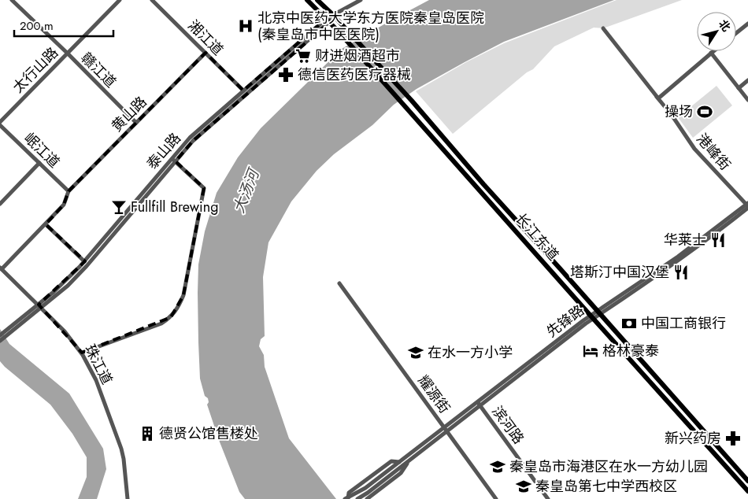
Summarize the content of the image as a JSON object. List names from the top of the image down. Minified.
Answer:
{"streets":{"main road":["长江东道"],"street":["湘江道","太行山路","赣江道","黄山路","岷江道","泰山路","港峰街","先锋路","珠江道","耀源街","滨河路"]},"crossings":[["湘江道","黄山路"],["湘江道","泰山路"],["太行山路","赣江道"],["赣江道","黄山路"],["黄山路","岷江道"],["黄山路","珠江道"],["泰山路","长江东道"],["泰山路","珠江道"],["港峰街","先锋路"],["长江东道","先锋路"],["先锋路","耀源街"],["先锋路","滨河路"]],"water":["大汤河"],"places":{"hospital":["北京中医药大学东方医院秦皇岛医院 (秦皇岛市中医医院)"],"supermarket":["财进烟酒超市"],"pharmacy":["德信医药医疗器械","新兴药房"],"sports":["操场"],"bar":["Fullfill Brewing"],"restaurant":["华莱士","塔斯汀中国汉堡"],"bank":["中国工商银行"],"hotel":["格林豪泰"],"school or university":["在水一方小学","秦皇岛市海港区在水一方幼儿园","秦皇岛第七中学西校区"],"building":["德贤公馆售楼处"]},"scale_bar":"200 m","north":"top right"}
